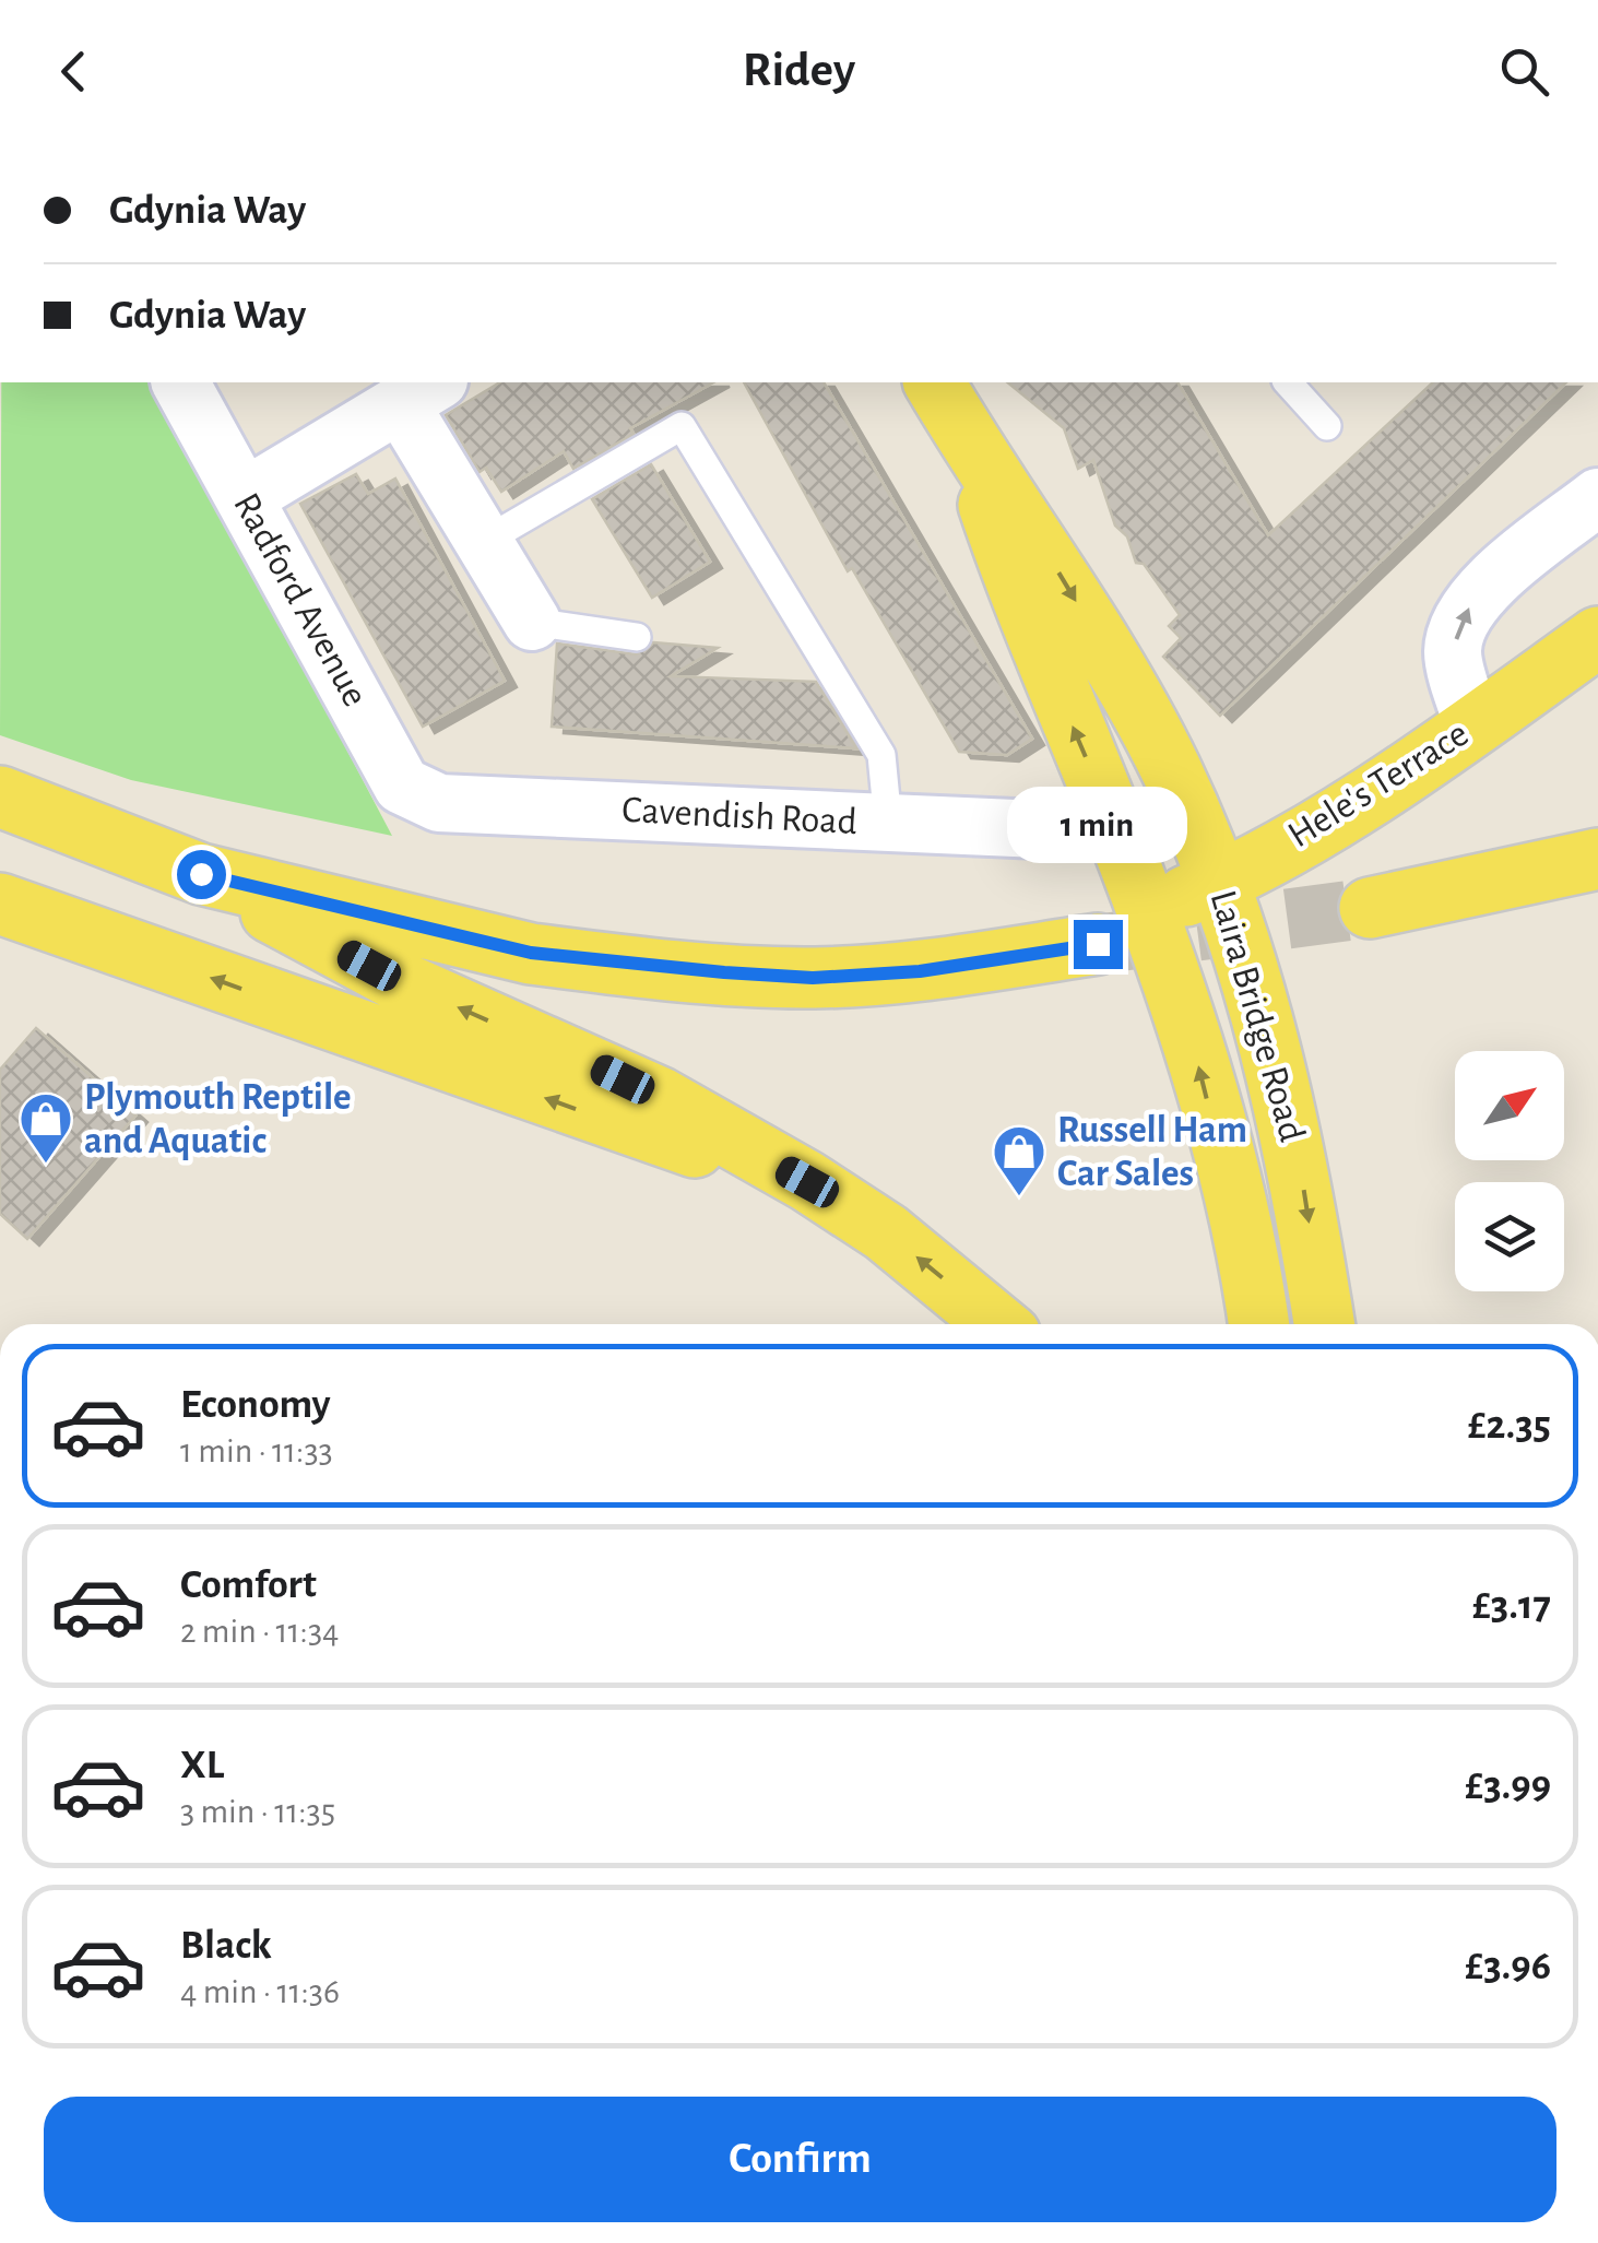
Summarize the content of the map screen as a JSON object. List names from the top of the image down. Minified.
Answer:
{"streets":{"main road":["Hele's Terrace","Laira Bridge Road"],"street":["Radford Avenue","Cavendish Road"]},"crossings":[["Radford Avenue","Cavendish Road"],["Hele's Terrace","Laira Bridge Road"]],"places":{"shop":["Plymouth Reptile and Aquatic","Russell Ham Car Sales"]},"north":"top right","page":{"header":"Ridey","banner":["Gdynia Way","Gdynia Way"],"bubble":"1 min","list":[{"name":"Economy","note":"1 min · 11:33","value":"£2.35"},{"name":"Comfort","note":"2 min · 11:34","value":"£3.17"},{"name":"XL","note":"3 min · 11:35","value":"£3.99"},{"name":"Black","note":"4 min · 11:36","value":"£3.96"}],"buttons":"Confirm"}}
